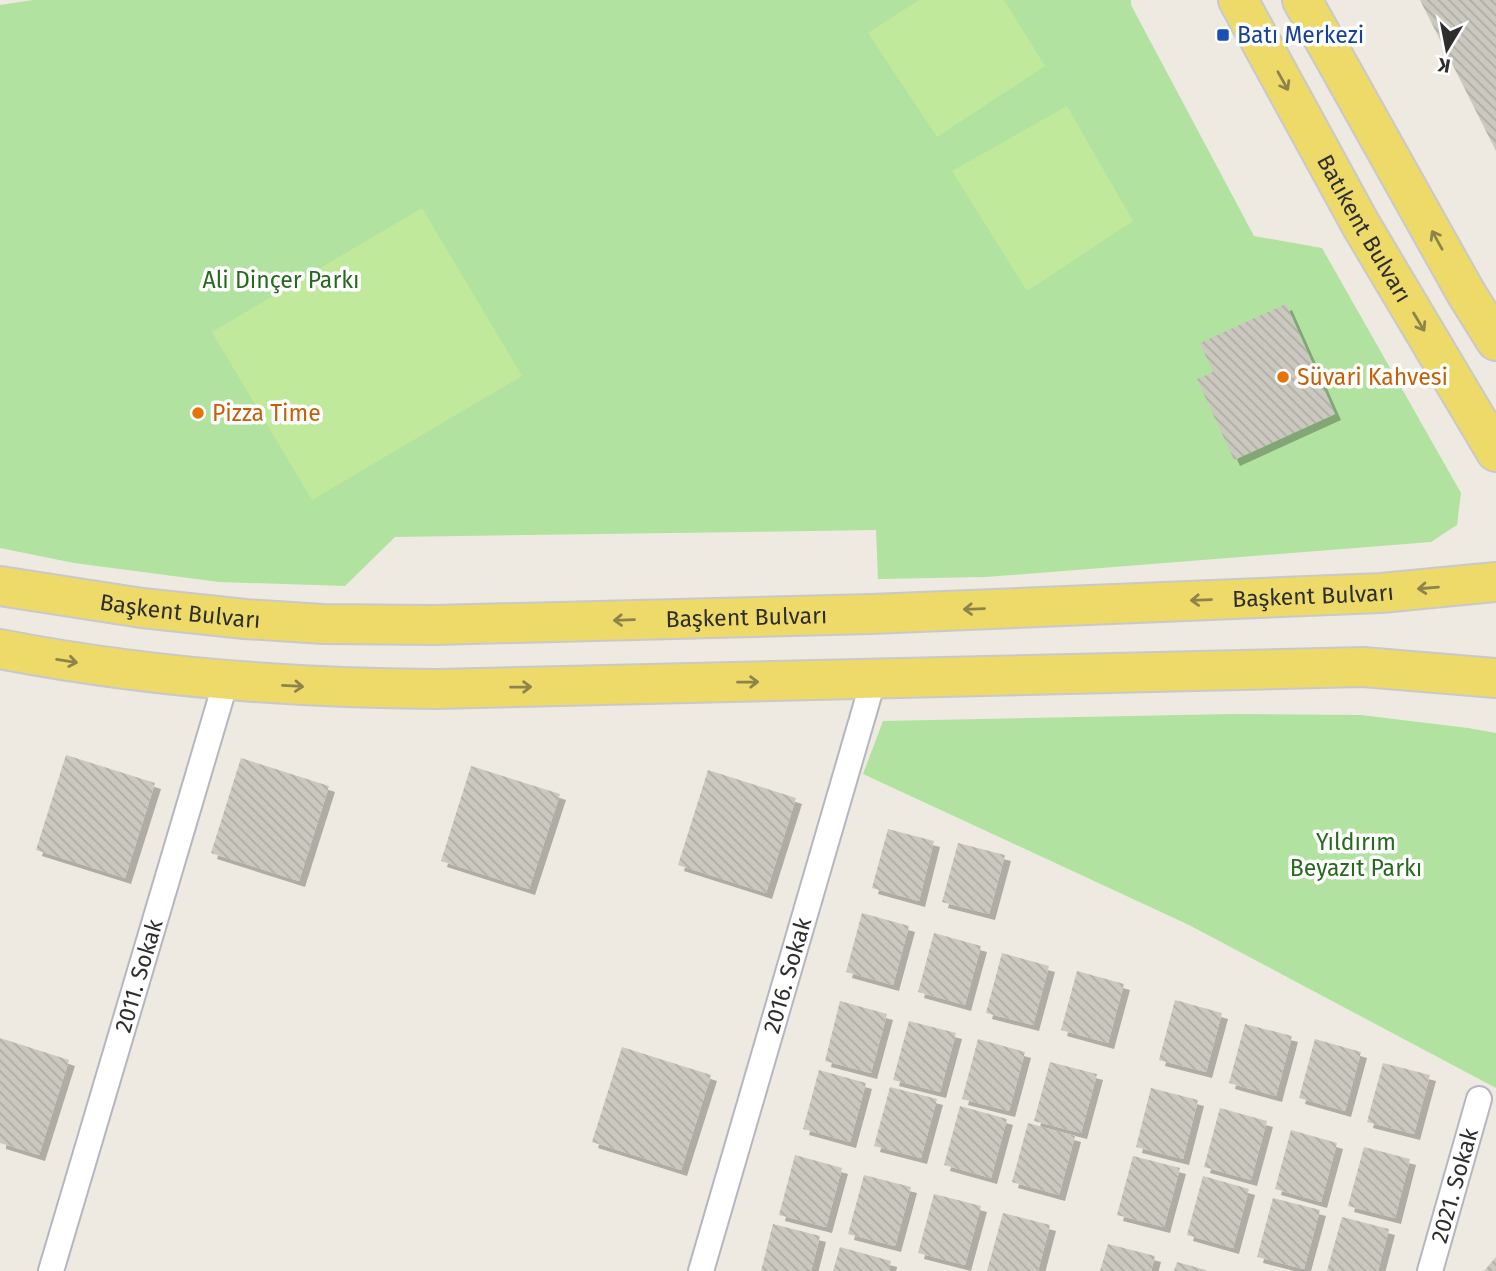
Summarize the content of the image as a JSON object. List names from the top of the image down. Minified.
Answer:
{"streets":{"main road":["Batıkent Bulvarı","Başkent Bulvarı"],"street":["2016. Sokak","2011. Sokak","2021. Sokak"]},"parks":["Ali Dinçer Parkı","Yıldırım Beyazıt Parkı"],"places":{"transit":["Batı Merkezi"],"other":["Süvari Kahvesi","Pizza Time"]},"north":"bottom"}
